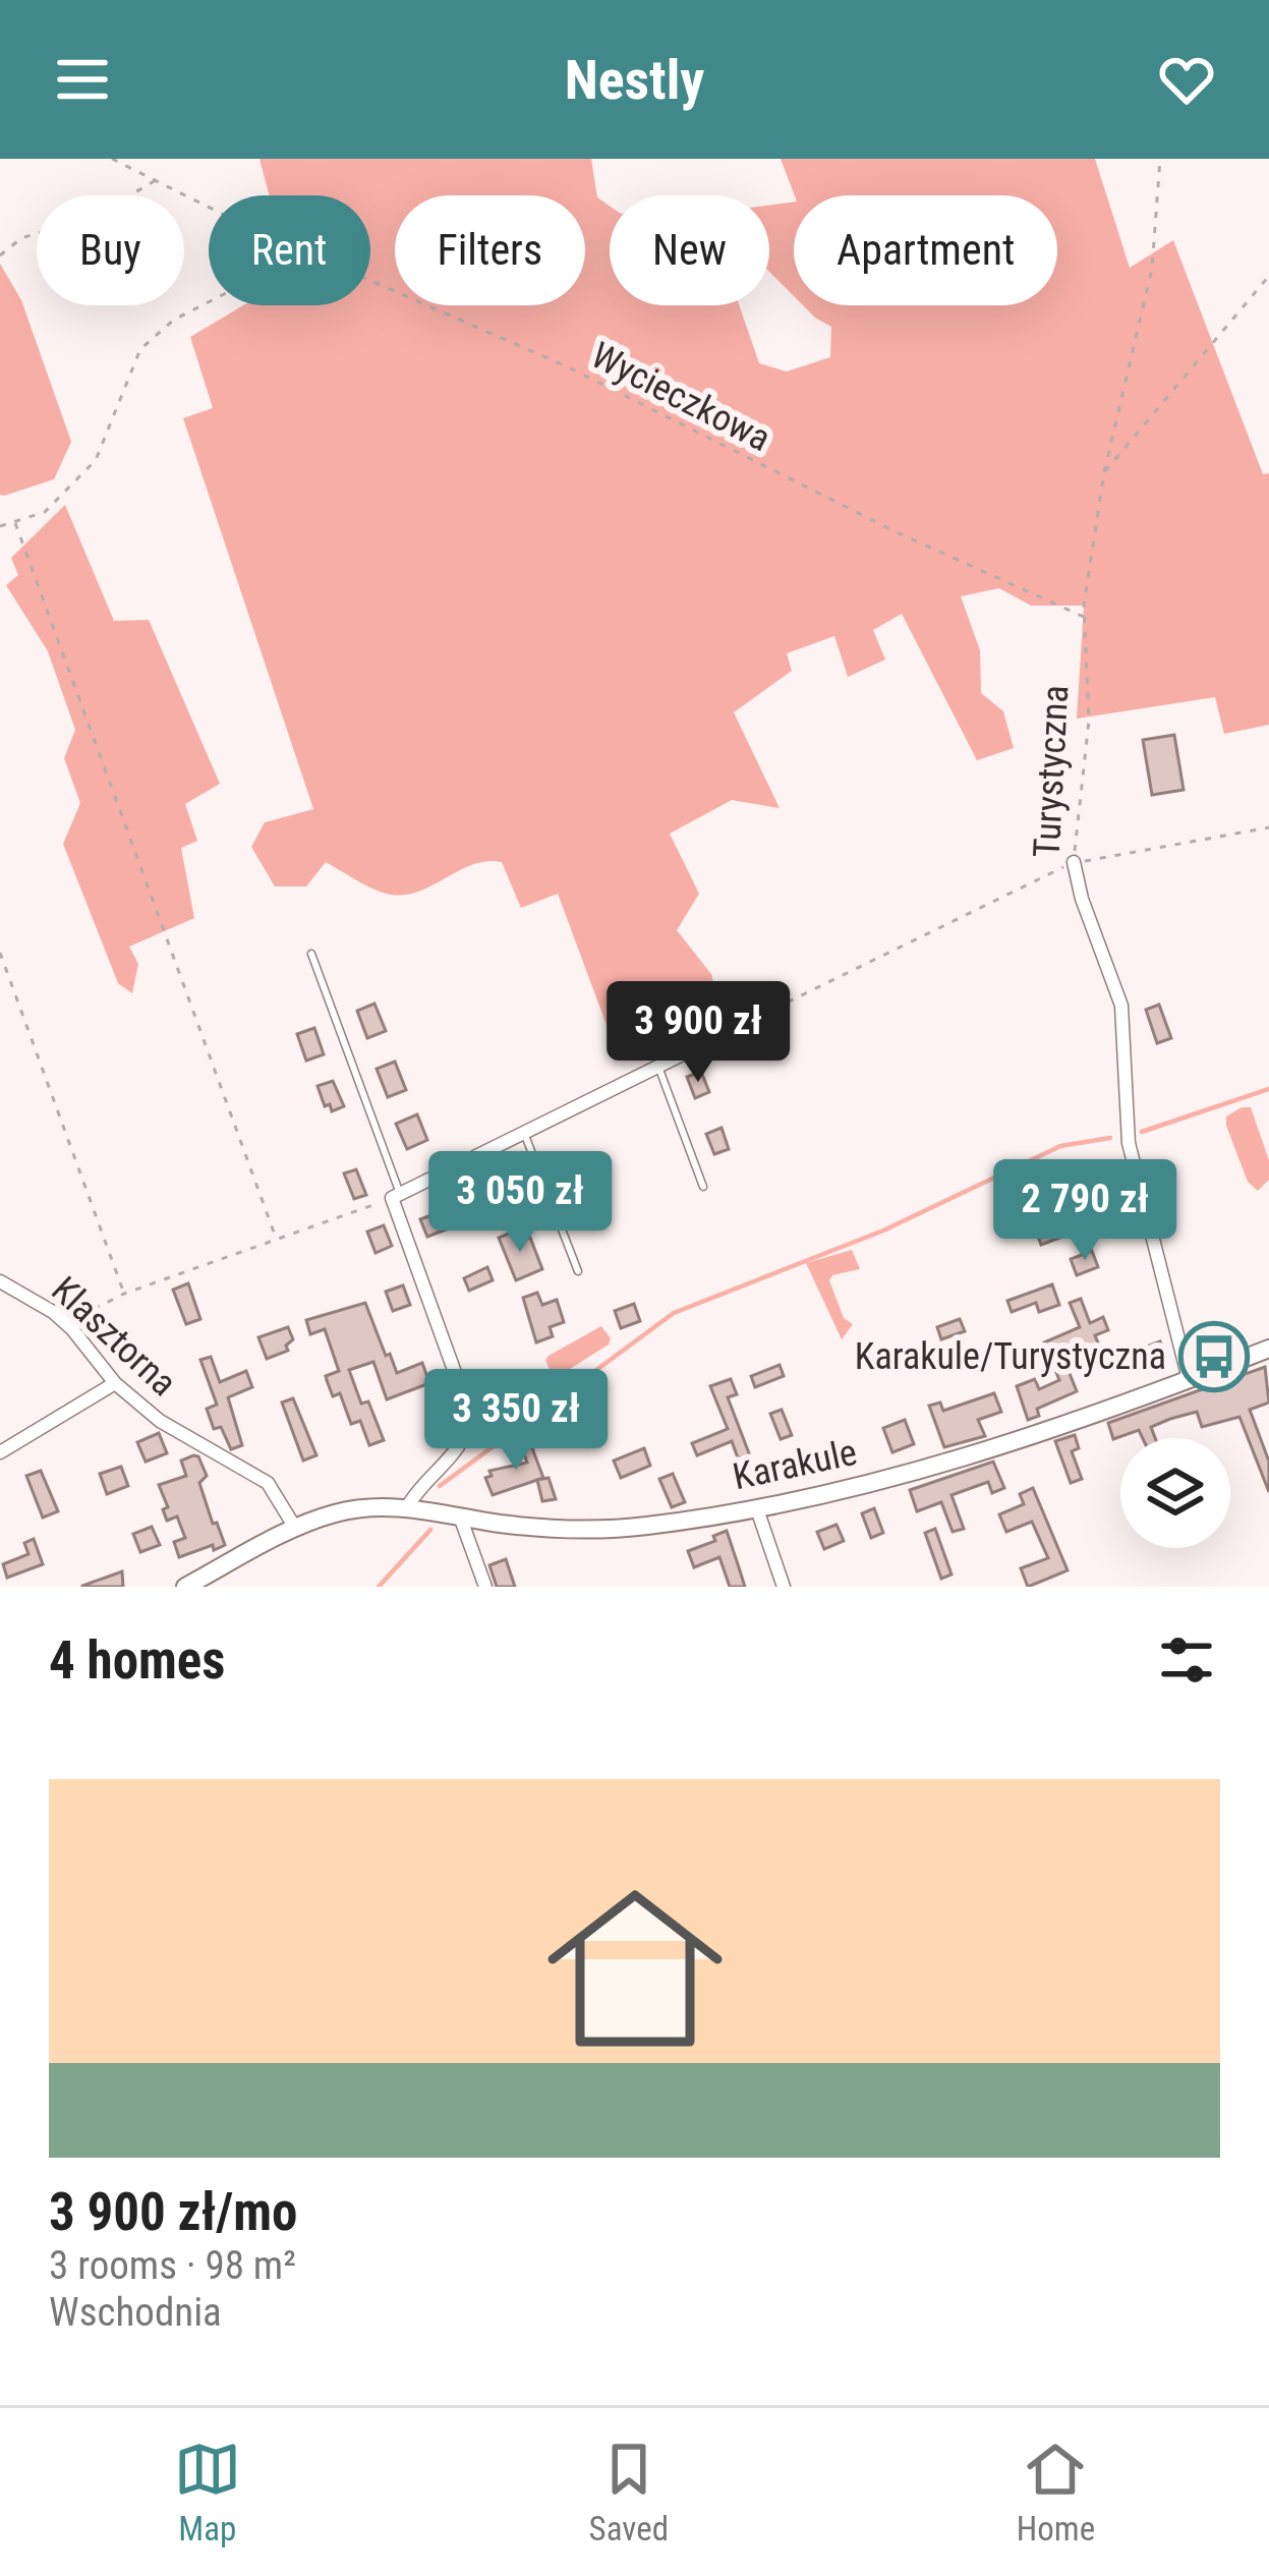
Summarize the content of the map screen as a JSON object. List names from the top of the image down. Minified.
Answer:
{"streets":{"street":["Turystyczna","Klasztorna","Karakule"],"path":["Wycieczkowa"]},"crossings":[["Wycieczkowa","Turystyczna"],["Turystyczna","Karakule"],["Klasztorna","Karakule"]],"places":{"bus stop":["Karakule/Turystyczna"]},"page":{"header":"Nestly","chip":["Buy","Rent","Filters","New","Apartment"],"price":["3 900 zł","3 050 zł","2 790 zł","3 350 zł"],"heading":"4 homes","list":[{"name":"3 900 zł/mo","note":"3 rooms · 98 m² · Wschodnia"}],"tabs":["Map","Saved","Home"]}}
